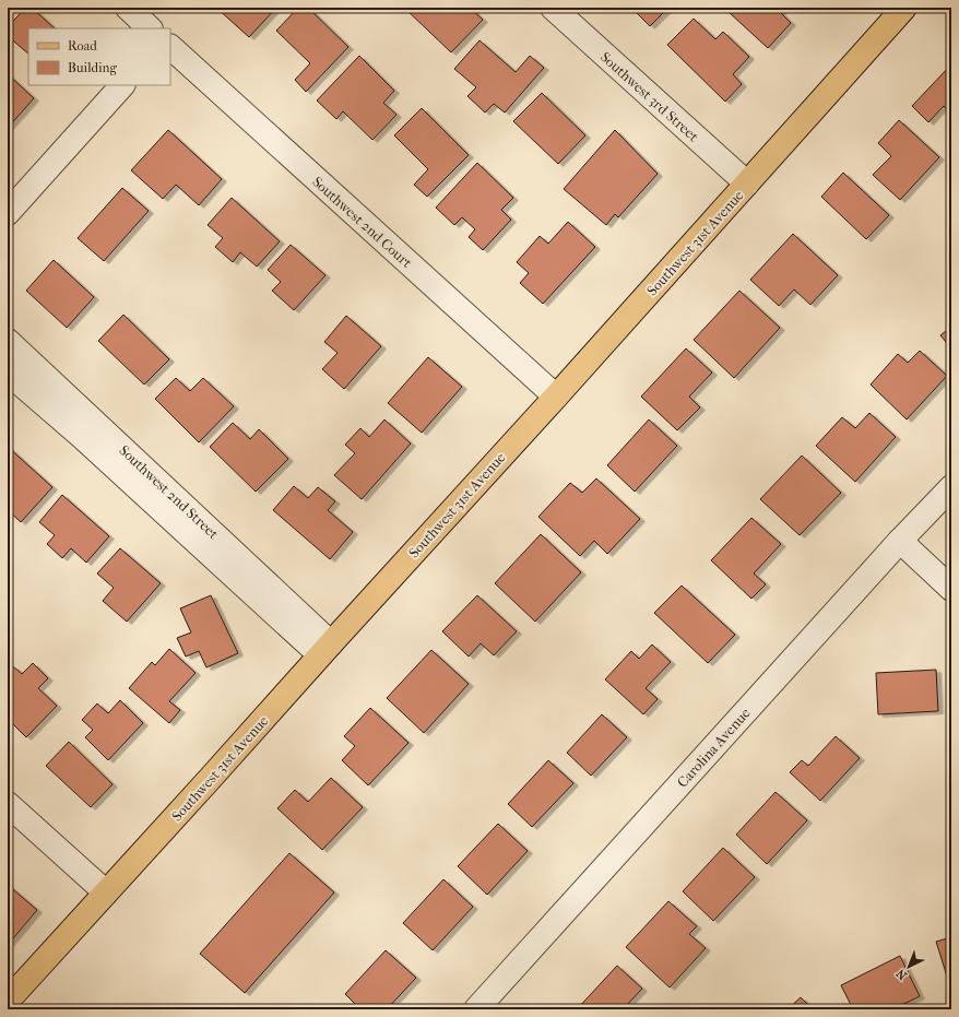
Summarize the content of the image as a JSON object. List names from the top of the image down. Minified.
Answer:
{"streets":{"main road":["Southwest 31st Avenue"],"street":["Southwest 3rd Street","Southwest 2nd Court","Southwest 2nd Street","Carolina Avenue"]},"crossings":[["Southwest 3rd Street","Southwest 31st Avenue"],["Southwest 2nd Court","Southwest 31st Avenue"],["Southwest 31st Avenue","Southwest 2nd Street"]],"legend":["Road","Building"],"north":"bottom left"}
